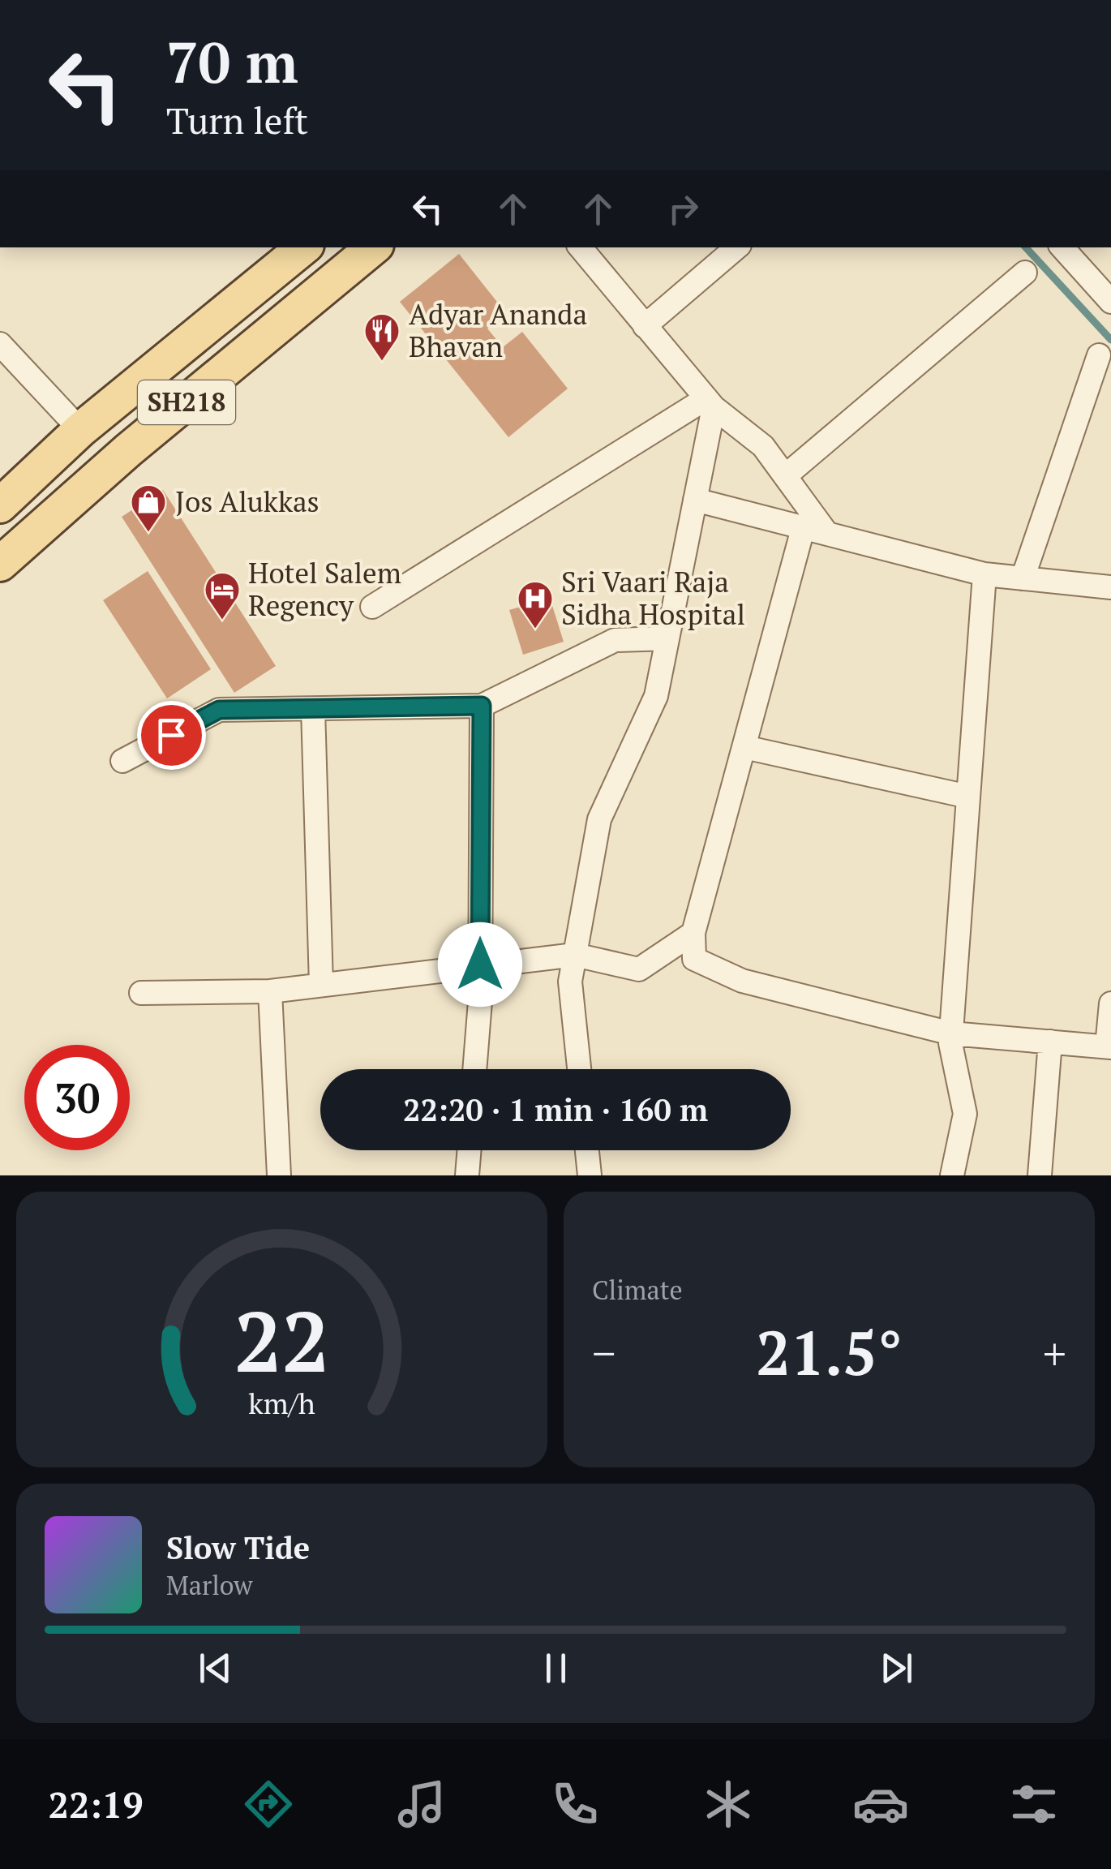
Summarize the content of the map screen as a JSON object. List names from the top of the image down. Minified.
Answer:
{"streets":{"main road":["SH218"]},"places":{"restaurant":["Adyar Ananda Bhavan"],"shop":["Jos Alukkas"],"hotel":["Hotel Salem Regency"],"hospital":["Sri Vaari Raja Sidha Hospital"]},"page":{"turn":["70 m","Turn left"],"limit":"30","trip":"22:20 · 1 min · 160 m","tile":"Climate","heat":["−","21.5°","+"],"song":["Slow Tide","Marlow"],"tabs":"22:19","gauge":["22","km/h"]}}
